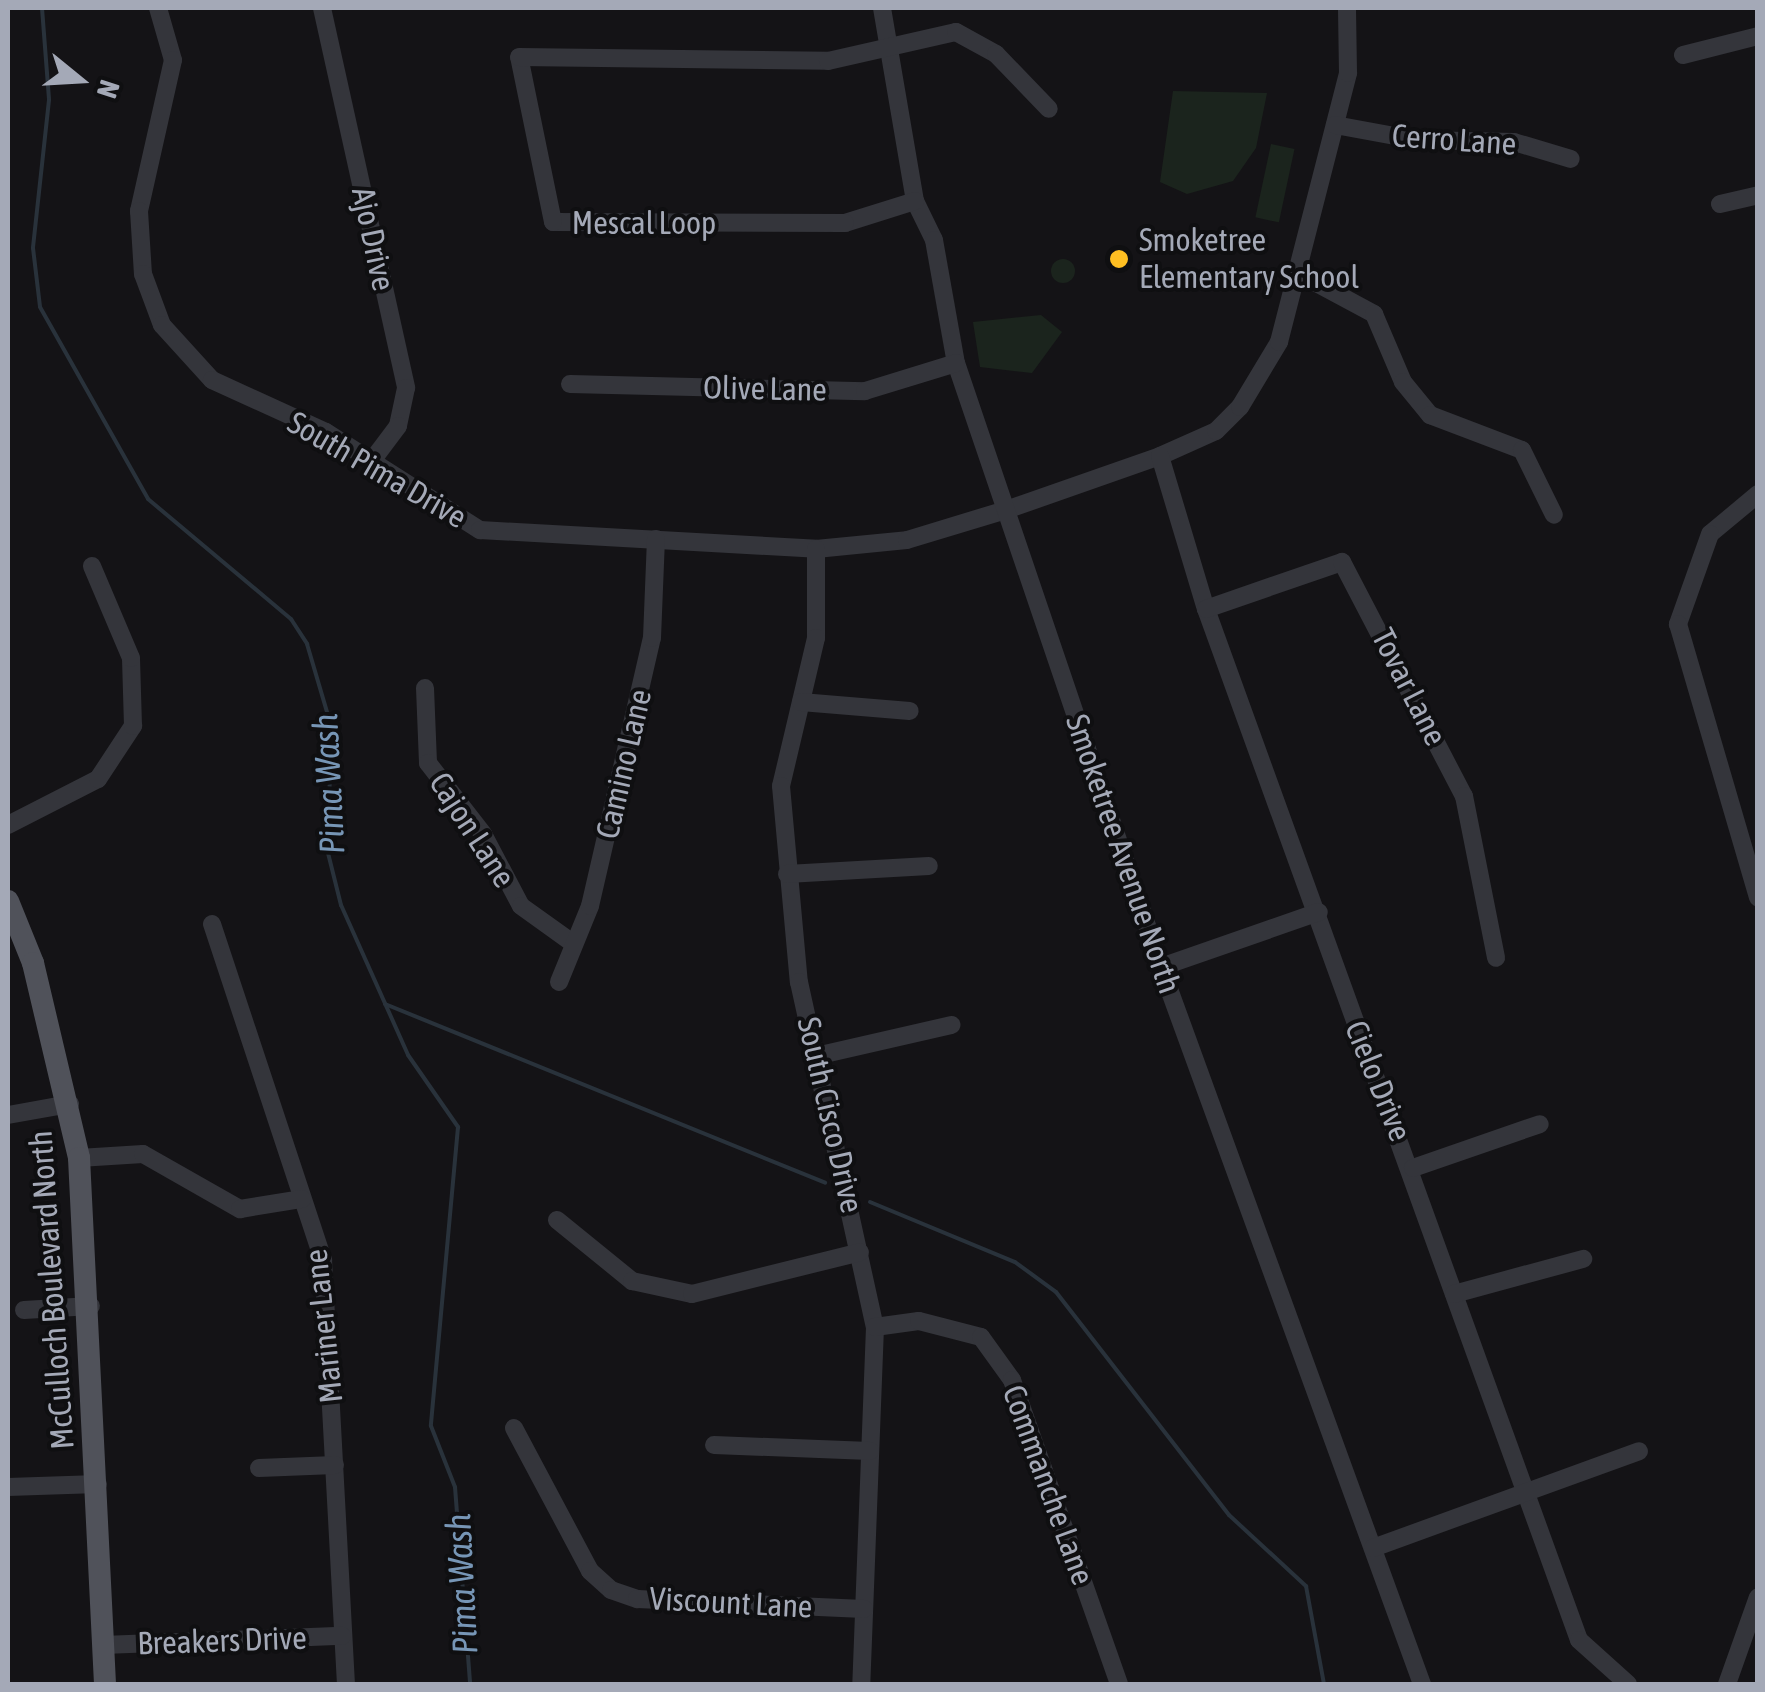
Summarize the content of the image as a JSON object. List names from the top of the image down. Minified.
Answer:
{"streets":{"main road":["McCulloch Boulevard North"],"street":["Cerro Lane","Mescal Loop","Ajo Drive","Olive Lane","South Pima Drive","Tovar Lane","Camino Lane","Cajon Lane","Smoketree Avenue North","Cielo Drive","South Cisco Drive","Mariner Lane","Commanche Lane","Viscount Lane","Breakers Drive"]},"crossings":[["Cerro Lane","South Pima Drive"],["Mescal Loop","Smoketree Avenue North"],["Ajo Drive","South Pima Drive"],["Olive Lane","Smoketree Avenue North"],["South Pima Drive","Camino Lane"],["South Pima Drive","Smoketree Avenue North"],["South Pima Drive","Cielo Drive"],["South Pima Drive","South Cisco Drive"],["Tovar Lane","Cielo Drive"],["Camino Lane","Cajon Lane"],["South Cisco Drive","Commanche Lane"],["South Cisco Drive","Viscount Lane"],["McCulloch Boulevard North","Breakers Drive"],["Mariner Lane","Breakers Drive"]],"water":["Pima Wash"],"places":["Smoketree Elementary School"],"north":"right"}
